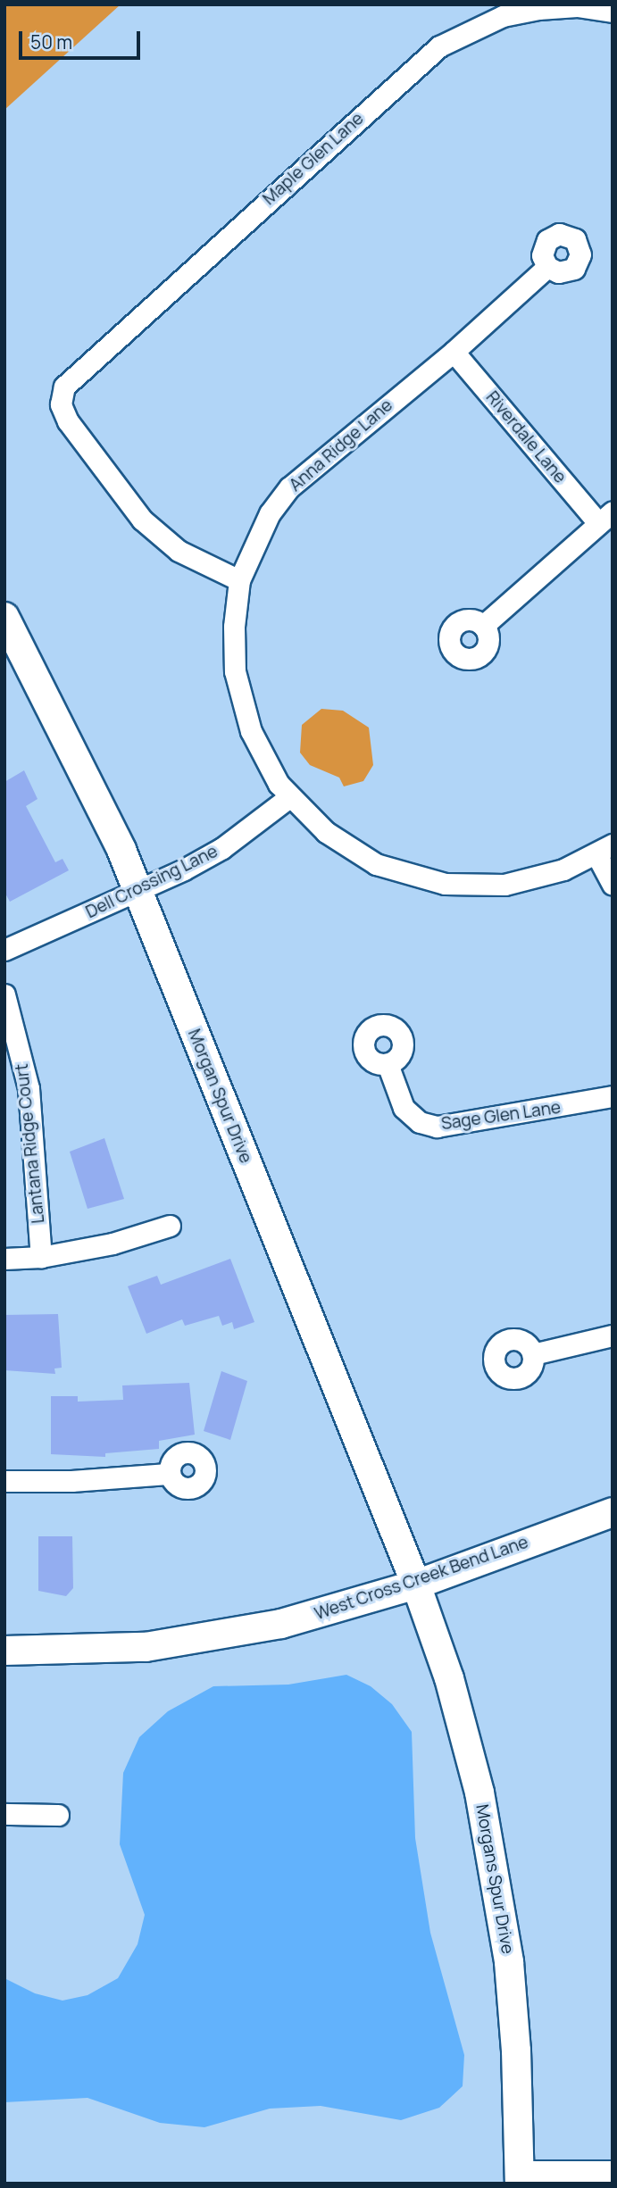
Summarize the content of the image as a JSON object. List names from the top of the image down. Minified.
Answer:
{"streets":{"street":["Maple Glen Lane","Riverdale Lane","Anna Ridge Lane","Dell Crossing Lane","Morgan Spur Drive","Sage Glen Lane","Lantana Ridge Court","West Cross Creek Bend Lane","Morgans Spur Drive"]},"crossings":[["Maple Glen Lane","Anna Ridge Lane"],["Riverdale Lane","Anna Ridge Lane"],["Anna Ridge Lane","Dell Crossing Lane"],["Dell Crossing Lane","Morgan Spur Drive"],["Morgan Spur Drive","West Cross Creek Bend Lane"],["Morgan Spur Drive","Morgans Spur Drive"],["West Cross Creek Bend Lane","Morgans Spur Drive"]],"scale_bar":"50 m"}
